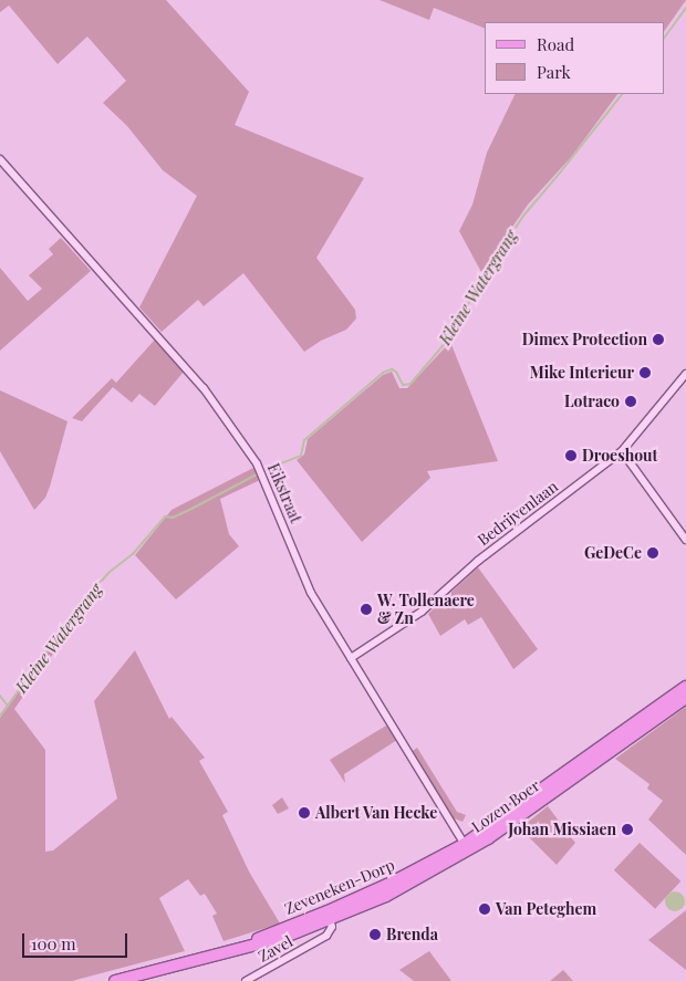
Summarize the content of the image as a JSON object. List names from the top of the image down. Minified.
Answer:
{"streets":{"main road":["Lozen Boer","Zeveneken-Dorp"],"street":["Eikstraat","Bedrijvenlaan","Zavel"]},"crossings":[["Eikstraat","Bedrijvenlaan"],["Eikstraat","Lozen Boer"],["Eikstraat","Zeveneken-Dorp"],["Lozen Boer","Zeveneken-Dorp"]],"water":["Kleine Watergrang"],"places":["Dimex Protection","Mike Interieur","Lotraco","Droeshout","GeDeCe","W. Tollenaere & Zn","Albert Van Hecke","Johan Missiaen","Van Peteghem","Brenda"],"legend":["Road","Park"],"scale_bar":"100 m"}
